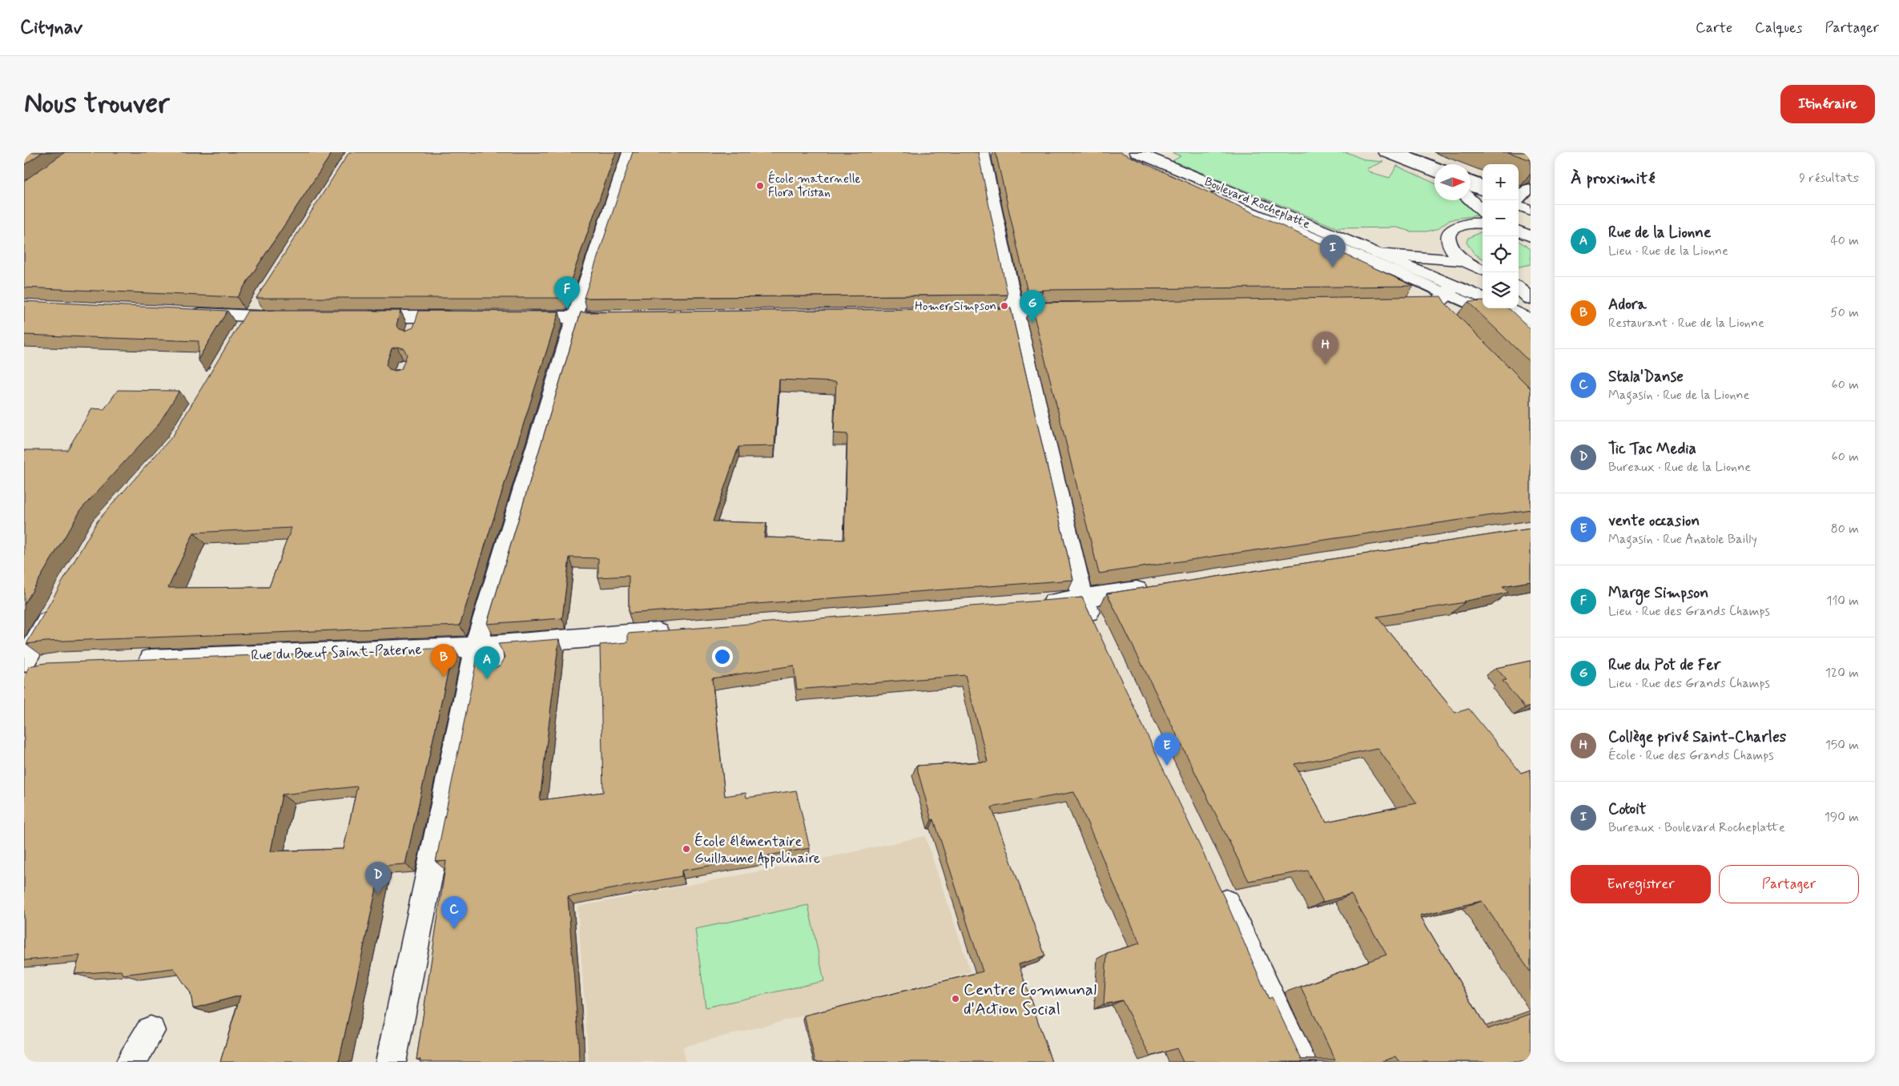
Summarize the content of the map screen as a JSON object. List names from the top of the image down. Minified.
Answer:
{"streets":{"street":["Boulevard Rocheplatte","Rue du Bœuf Saint-Paterne"]},"places":["École maternelle Flora Tristan","Homer Simpson","École élémentaire Guillaume Appolinaire","Centre Communal d'Action Social"],"north":"right","page":{"header":"Citynav","nav":["Carte","Calques","Partager"],"buttons":["Itinéraire",["Enregistrer","Partager"]],"title":"Nous trouver","heading":["À proximité","9 résultats"],"map_buttons":["+","−"],"list":[{"mark":"A","name":"Rue de la Lionne","note":"Lieu · Rue de la Lionne","value":"40 m"},{"mark":"B","name":"Adora","note":"Restaurant · Rue de la Lionne","value":"50 m"},{"mark":"C","name":"Stala'Danse","note":"Magasin · Rue de la Lionne","value":"60 m"},{"mark":"D","name":"Tic Tac Media","note":"Bureaux · Rue de la Lionne","value":"60 m"},{"mark":"E","name":"vente occasion","note":"Magasin · Rue Anatole Bailly","value":"80 m"},{"mark":"F","name":"Marge Simpson","note":"Lieu · Rue des Grands Champs","value":"110 m"},{"mark":"G","name":"Rue du Pot de Fer","note":"Lieu · Rue des Grands Champs","value":"120 m"},{"mark":"H","name":"Collège privé Saint-Charles","note":"École · Rue des Grands Champs","value":"150 m"},{"mark":"I","name":"Cotoit","note":"Bureaux · Boulevard Rocheplatte","value":"190 m"}],"pins":["I","F","G","H","B","A","E","D","C"]}}
